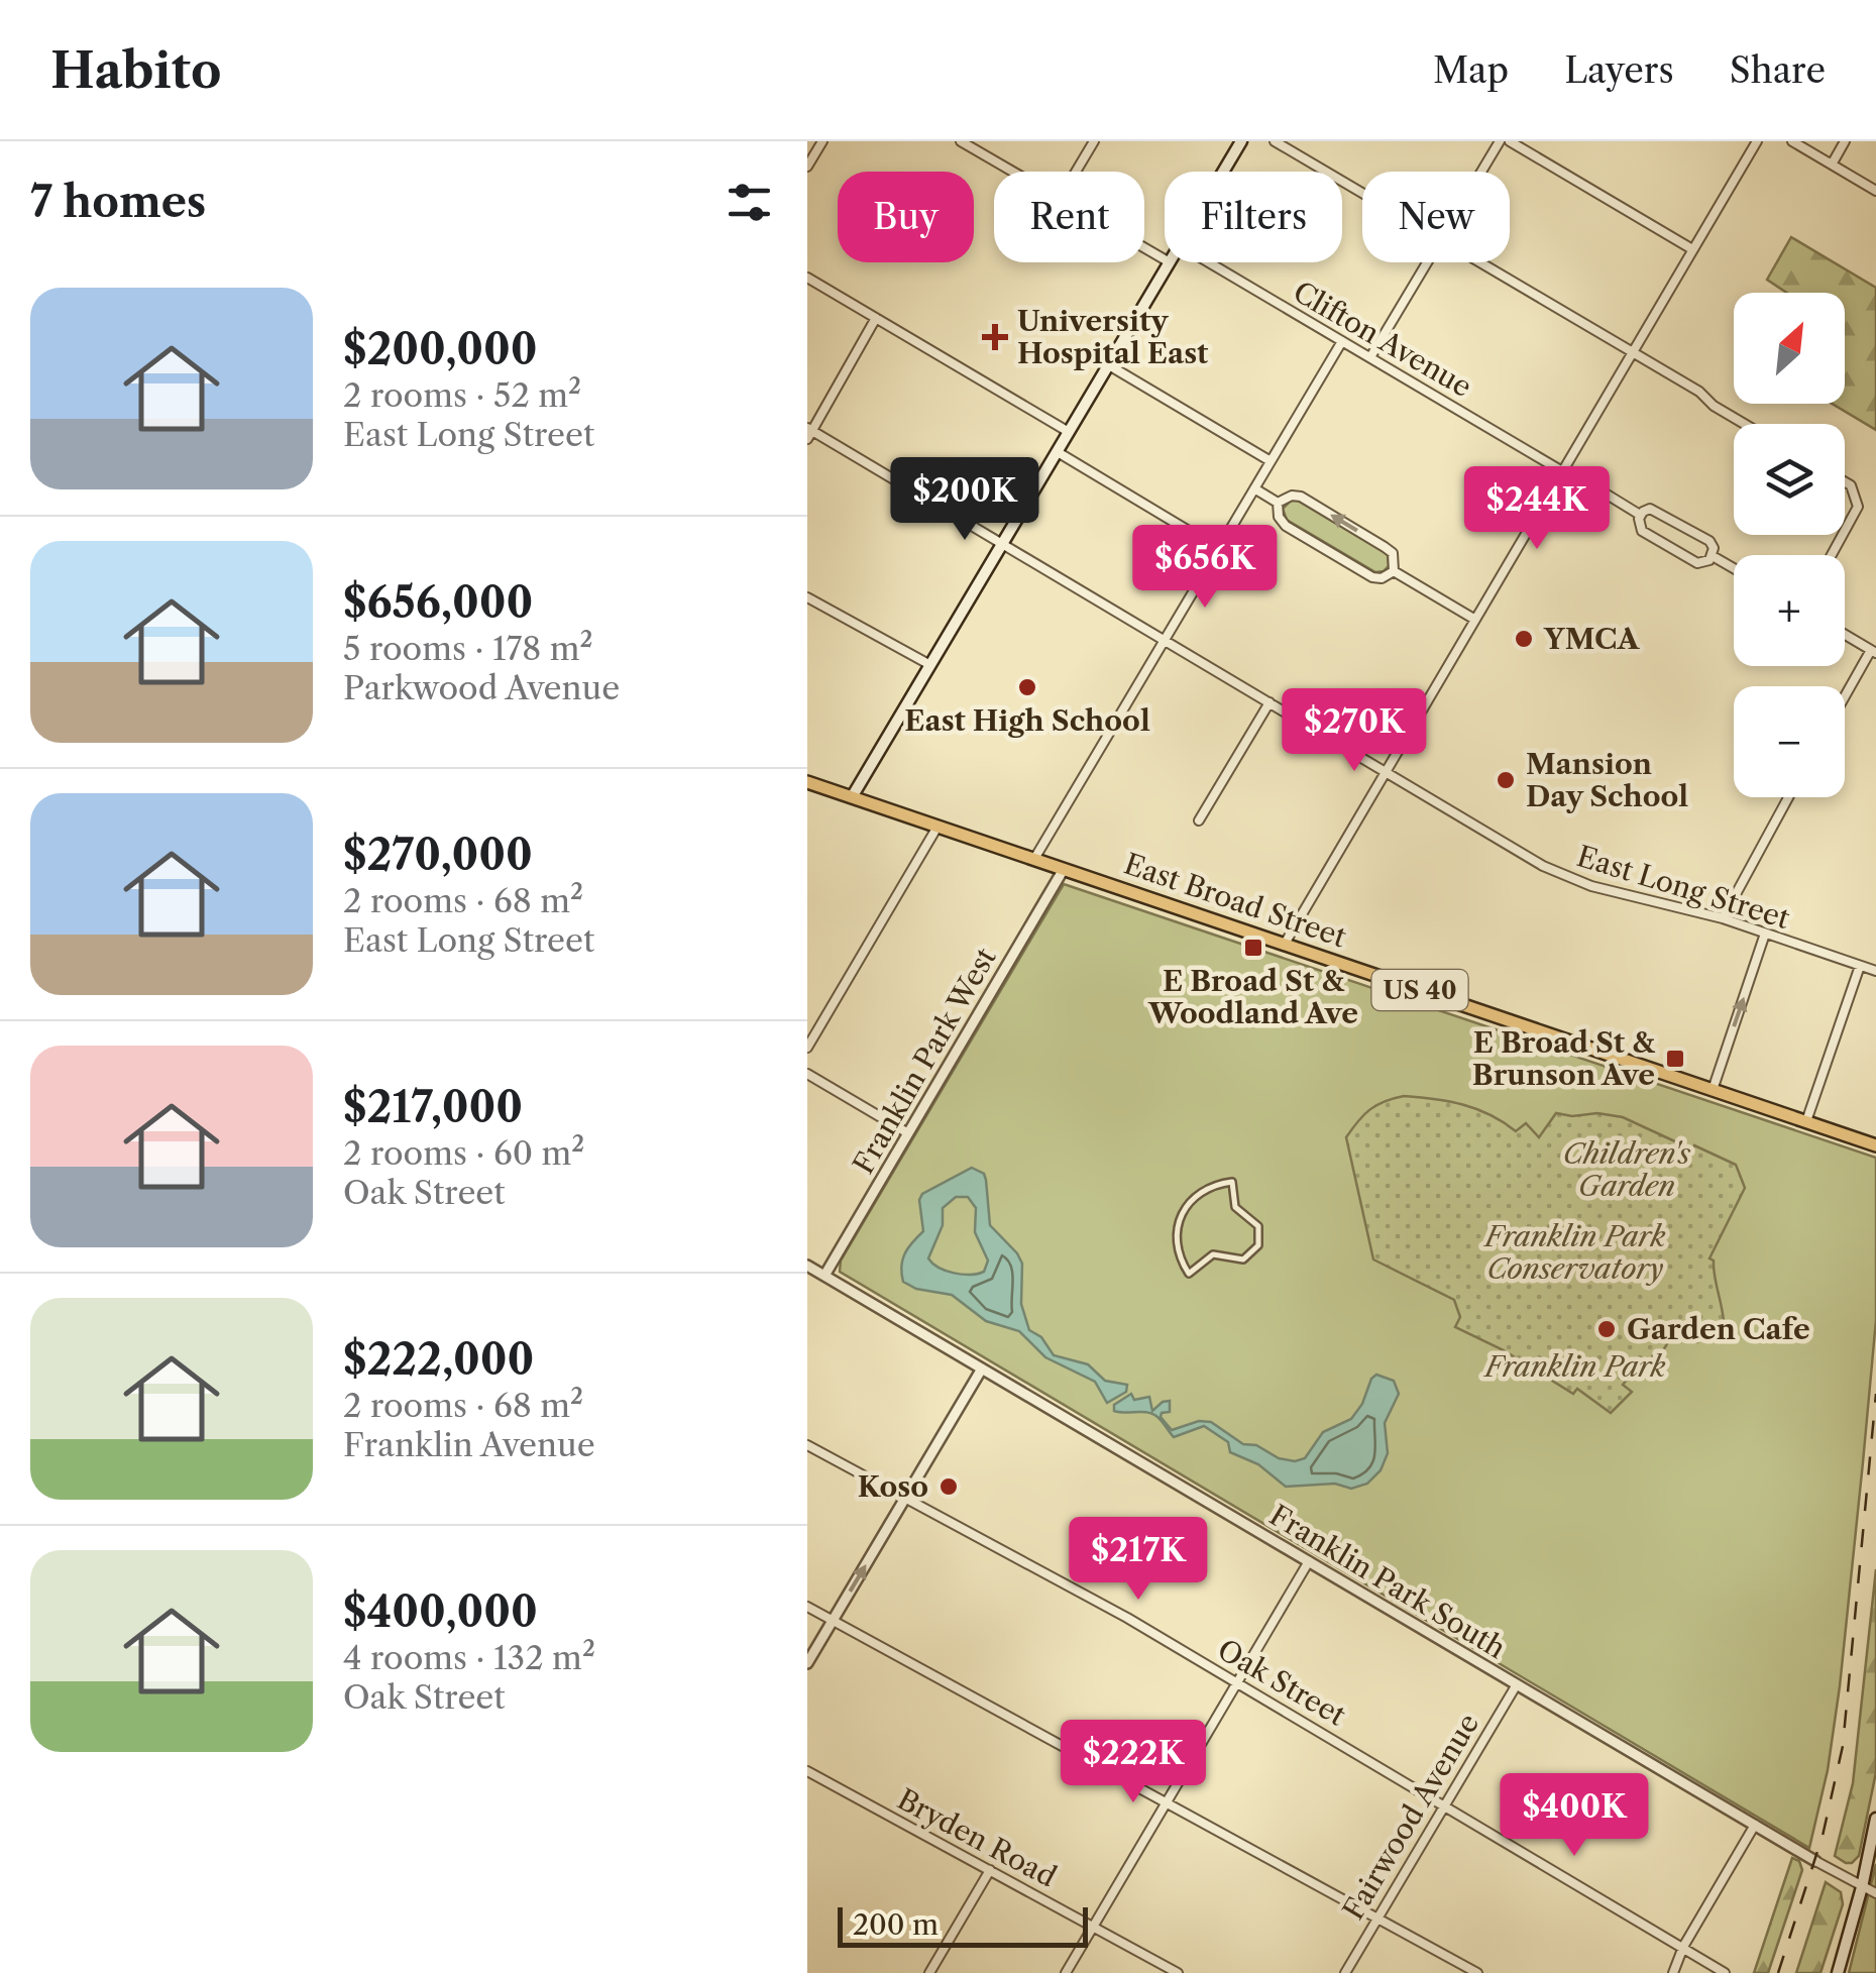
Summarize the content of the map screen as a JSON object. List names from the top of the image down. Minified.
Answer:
{"streets":{"main road":["East Broad Street","US 40"],"street":["Clifton Avenue","East Long Street","Franklin Park West","Franklin Park South","Oak Street","Fairwood Avenue","Bryden Road"]},"crossings":[["East Broad Street","Franklin Park West"],["Franklin Park West","Franklin Park South"],["Franklin Park South","Fairwood Avenue"],["Oak Street","Fairwood Avenue"]],"parks":["Children's Garden","Franklin Park Conservatory","Franklin Park"],"places":{"health":["University Hospital East"],"other":["YMCA","East High School","Mansion Day School","Garden Cafe","Koso"],"transit":["E Broad St & Woodland Ave","E Broad St & Brunson Ave"]},"scale_bar":"200 m","north":"top right","page":{"header":"Habito","nav":["Map","Layers","Share"],"heading":"7 homes","chip":["Buy","Rent","Filters","New"],"list":[{"name":"$200,000","note":"2 rooms · 52 m² · East Long Street"},{"name":"$656,000","note":"5 rooms · 178 m² · Parkwood Avenue"},{"name":"$270,000","note":"2 rooms · 68 m² · East Long Street"},{"name":"$217,000","note":"2 rooms · 60 m² · Oak Street"},{"name":"$222,000","note":"2 rooms · 68 m² · Franklin Avenue"},{"name":"$400,000","note":"4 rooms · 132 m² · Oak Street"}],"map_buttons":["+","−"],"price":["$200K","$244K","$656K","$270K","$217K","$222K","$400K"],"scale":"200 m"}}
